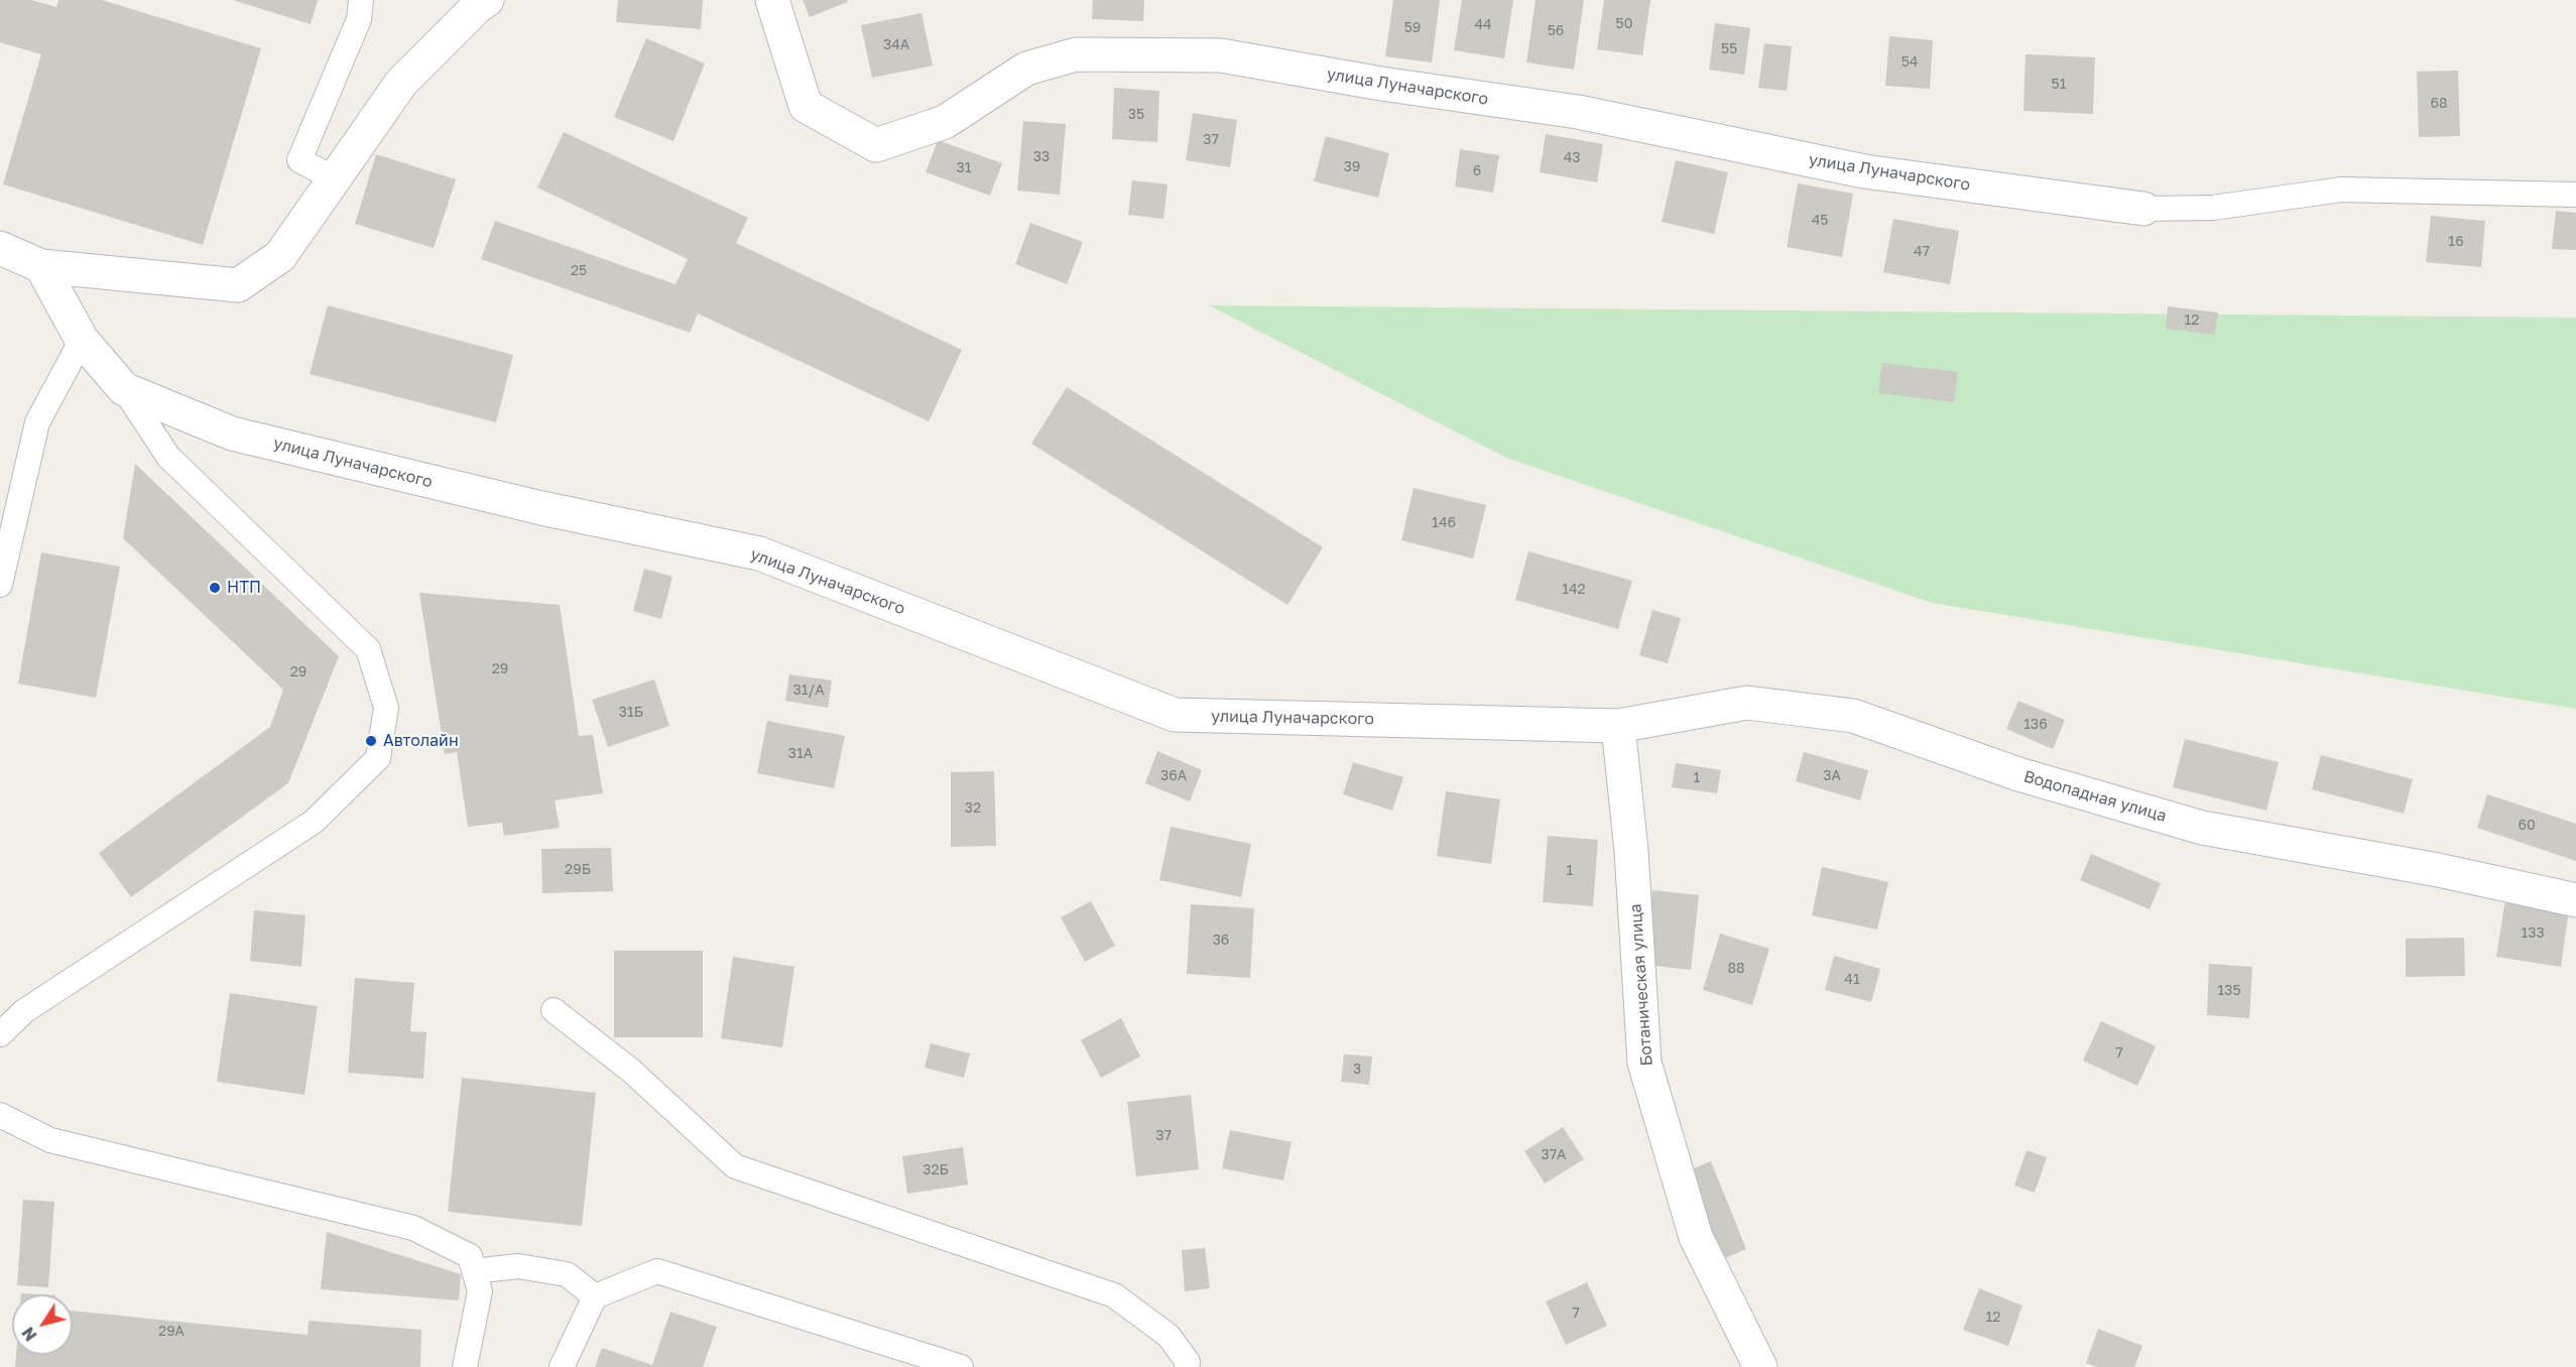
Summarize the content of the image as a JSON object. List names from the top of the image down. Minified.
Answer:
{"streets":{"street":["улица Луначарского","Водопадная улица","Ботаническая улица"]},"crossings":[["улица Луначарского","Водопадная улица"],["улица Луначарского","Ботаническая улица"],["Водопадная улица","Ботаническая улица"]],"places":["НТП","Автолайн"],"house_numbers":["50","44","59","56","34А","55","54","51","68","35","37","33","43","39","31","6","45","16","47","25","12","146","142","29","29","31/А","31Б","136","31А","36А","3А","1","32","60","29Б","1","133","36","88","41","135","7","3","37","37А","32Б","7","12","29А"],"north":"bottom left"}
